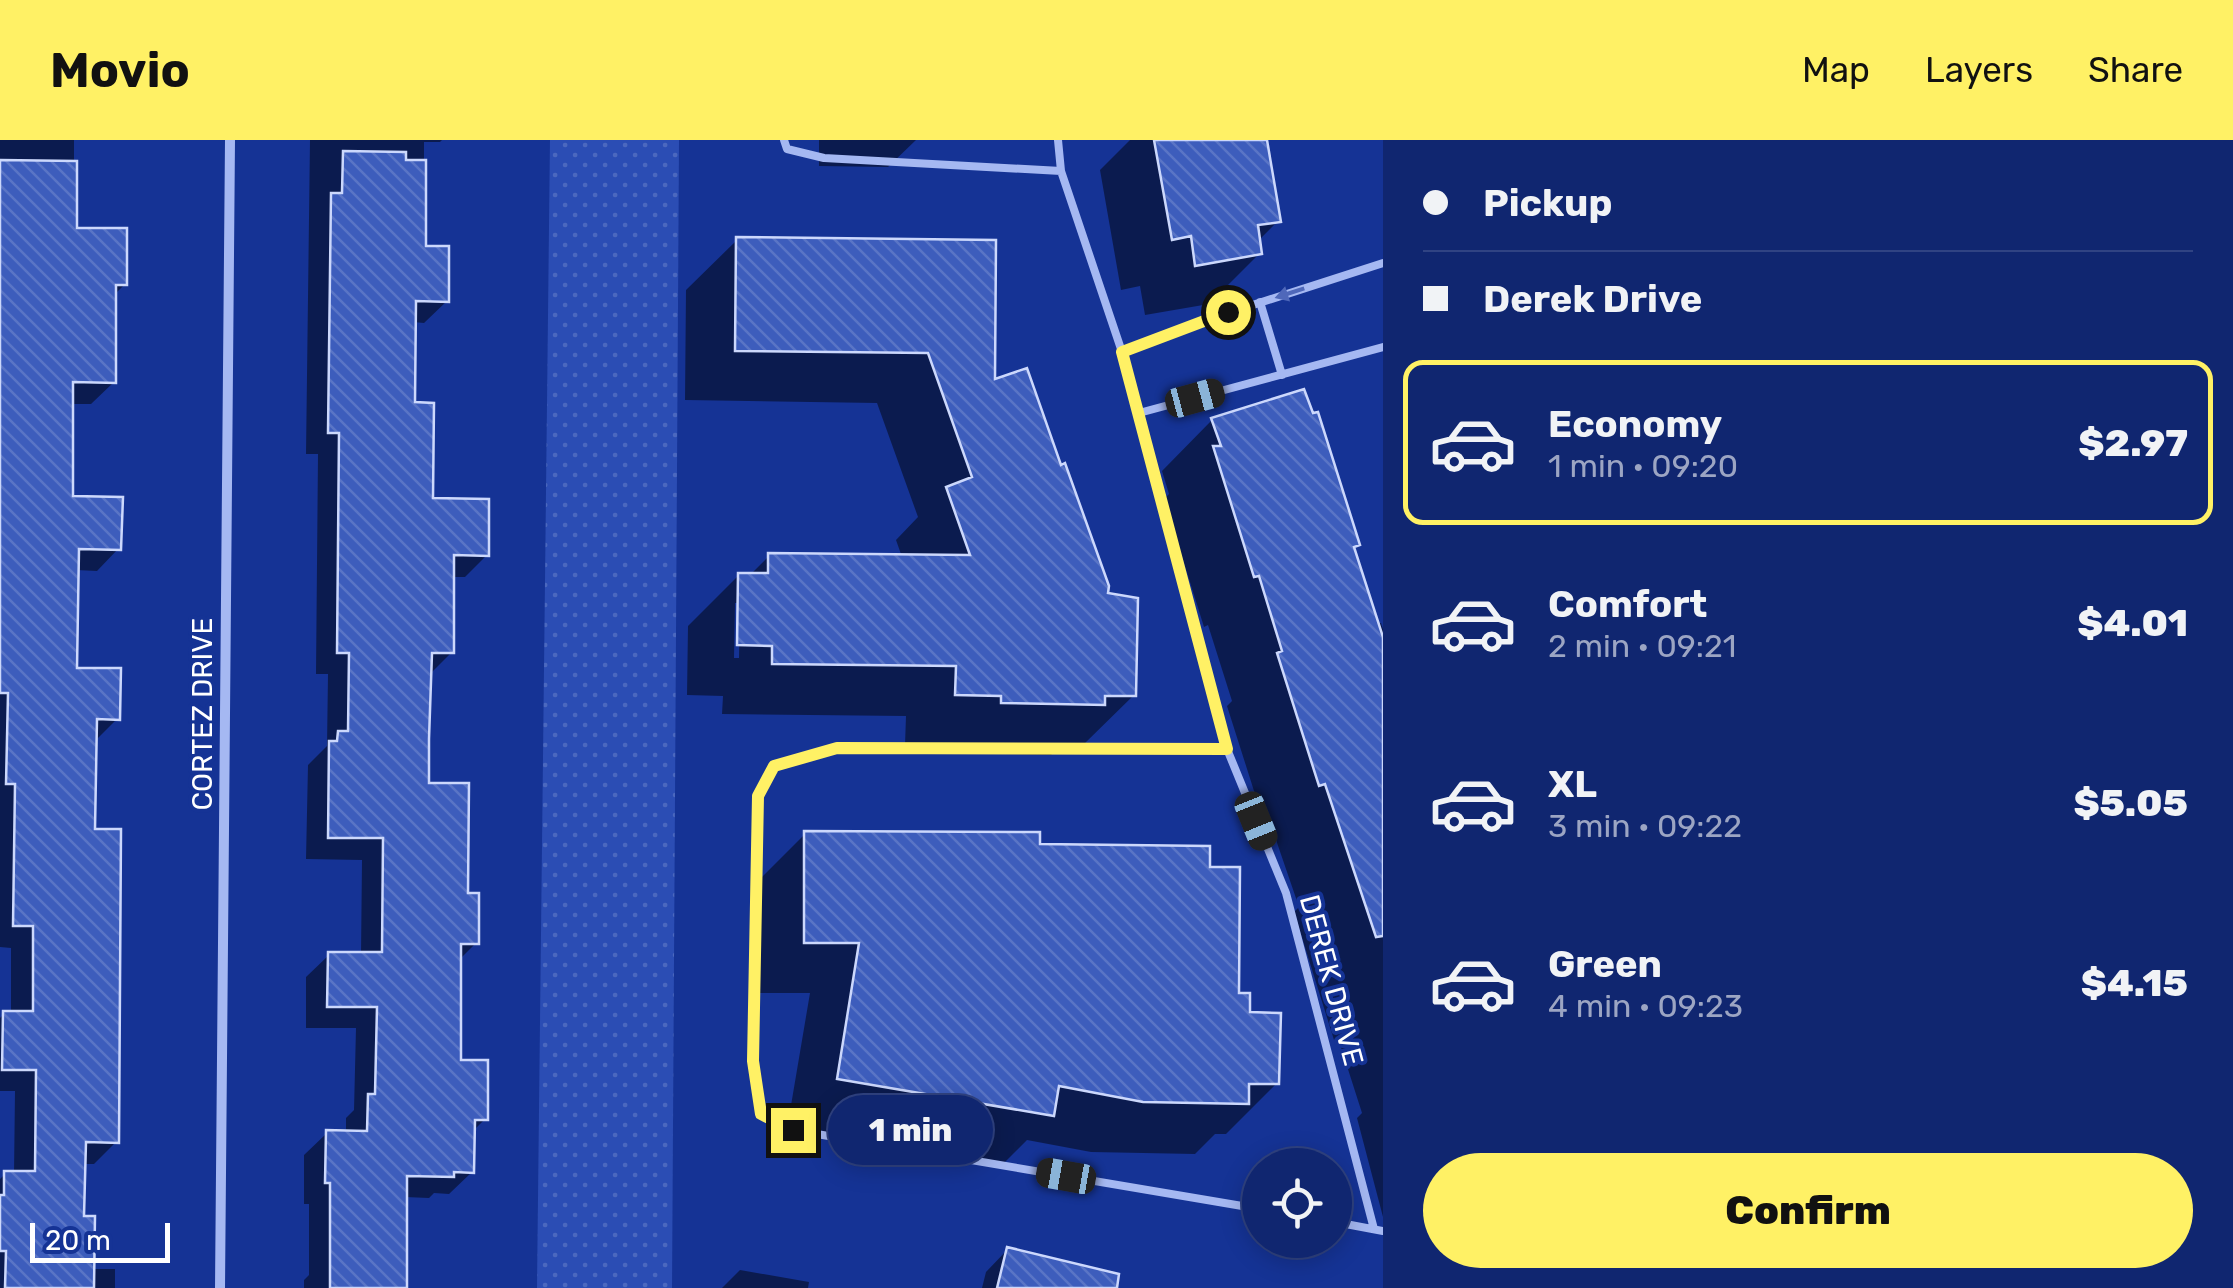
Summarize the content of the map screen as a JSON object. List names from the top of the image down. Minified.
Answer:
{"streets":{"street":["CORTEZ DRIVE"],"lane":["DEREK DRIVE"]},"scale_bar":"20 m","page":{"header":"Movio","nav":["Map","Layers","Share"],"banner":["Pickup","Derek Drive"],"list":[{"name":"Economy","note":"1 min · 09:20","value":"$2.97"},{"name":"Comfort","note":"2 min · 09:21","value":"$4.01"},{"name":"XL","note":"3 min · 09:22","value":"$5.05"},{"name":"Green","note":"4 min · 09:23","value":"$4.15"}],"bubble":"1 min","buttons":"Confirm","scale":"20 m"}}
